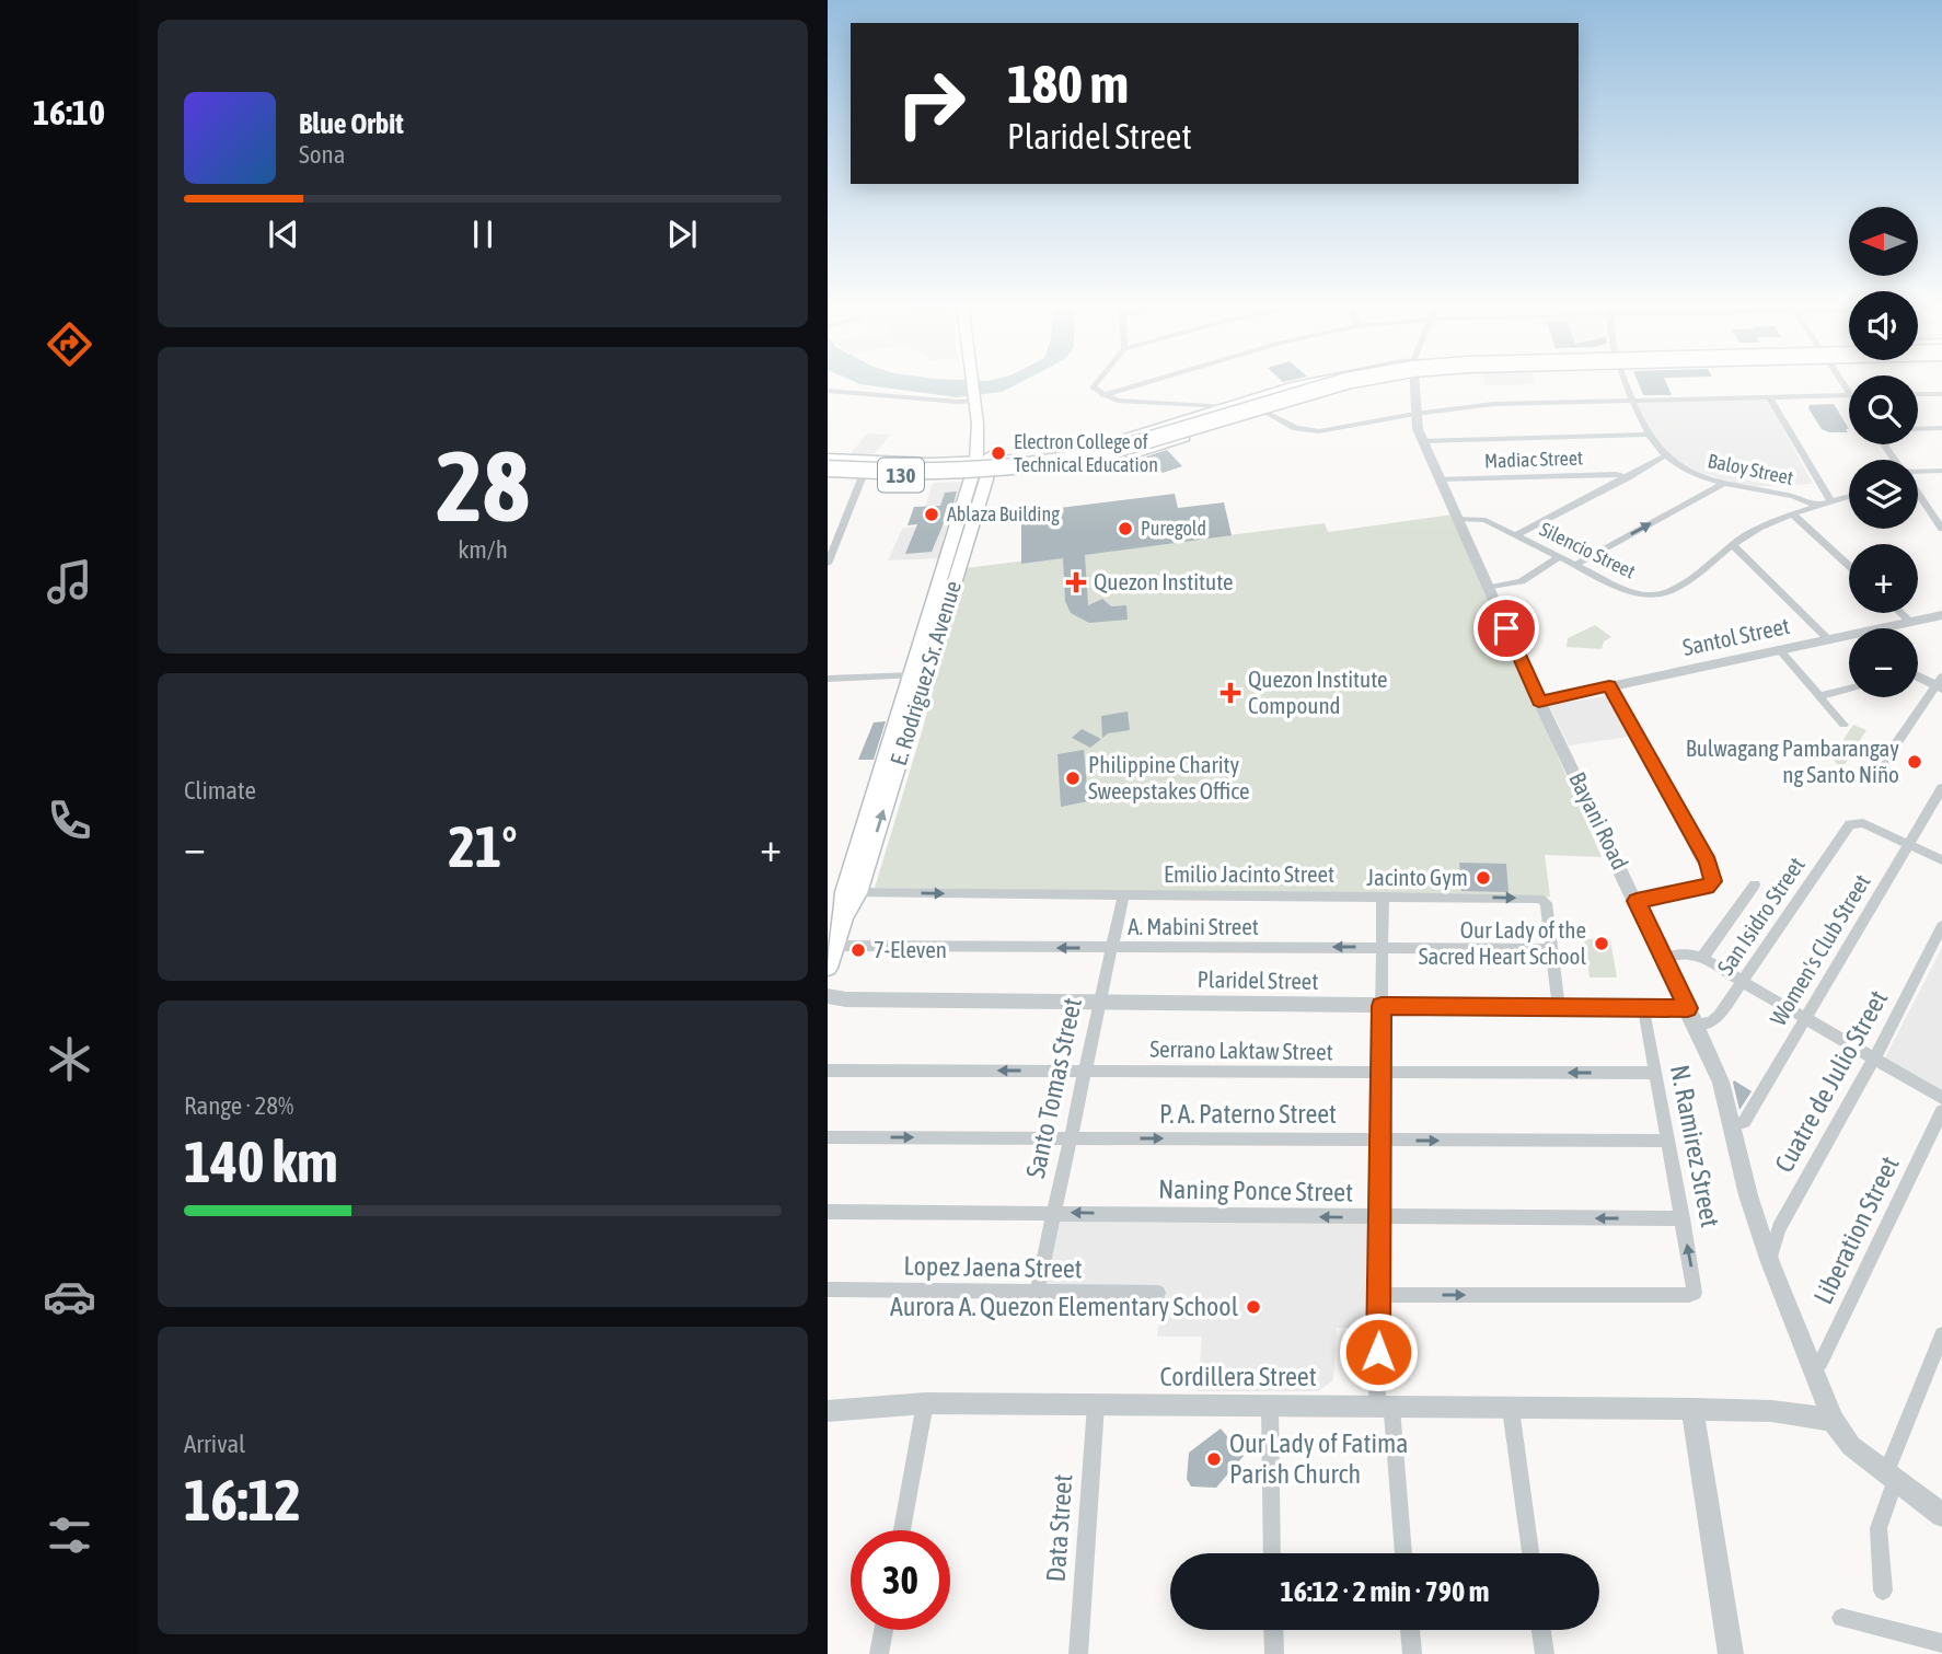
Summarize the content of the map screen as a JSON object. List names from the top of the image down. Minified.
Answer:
{"streets":{"main road":["130","E. Rodriguez Sr. Avenue"],"street":["Madiac Street","Baloy Street","Silencio Street","Santol Street","Bayani Road","Emilio Jacinto Street","San Isidro Street","A. Mabini Street","Women's Club Street","Plaridel Street","Serrano Laktaw Street","Cuatre de Julio Street","Santo Tomas Street","P. A. Paterno Street","N. Ramirez Street","Naning Ponce Street","Liberation Street","Lopez Jaena Street","Cordillera Street","Data Street"]},"crossings":[["Madiac Street","Bayani Road"],["Baloy Street","Silencio Street"],["130","E. Rodriguez Sr. Avenue"],["Silencio Street","Bayani Road"],["Santol Street","Bayani Road"],["E. Rodriguez Sr. Avenue","Emilio Jacinto Street"],["E. Rodriguez Sr. Avenue","A. Mabini Street"],["Bayani Road","San Isidro Street"],["Bayani Road","Women's Club Street"],["Bayani Road","Plaridel Street"],["Bayani Road","Cuatre de Julio Street"],["Bayani Road","Liberation Street"],["Bayani Road","Cordillera Street"],["Emilio Jacinto Street","A. Mabini Street"],["Emilio Jacinto Street","Plaridel Street"],["Emilio Jacinto Street","Santo Tomas Street"],["San Isidro Street","Women's Club Street"],["San Isidro Street","Plaridel Street"],["A. Mabini Street","Santo Tomas Street"],["Plaridel Street","Santo Tomas Street"],["Plaridel Street","N. Ramirez Street"],["Serrano Laktaw Street","Santo Tomas Street"],["Serrano Laktaw Street","N. Ramirez Street"],["Santo Tomas Street","P. A. Paterno Street"],["Santo Tomas Street","Naning Ponce Street"],["Santo Tomas Street","Lopez Jaena Street"],["P. A. Paterno Street","N. Ramirez Street"],["N. Ramirez Street","Naning Ponce Street"],["Cordillera Street","Data Street"]],"one_way":["Emilio Jacinto Street","A. Mabini Street","Serrano Laktaw Street","P. A. Paterno Street","N. Ramirez Street","Naning Ponce Street"],"places":{"other":["Electron College of Technical Education","Ablaza Building","Puregold","Bulwagang Pambarangay ng Santo Niño","Philippine Charity Sweepstakes Office","Jacinto Gym","Our Lady of the Sacred Heart School","7-Eleven","Aurora A. Quezon Elementary School","Our Lady of Fatima Parish Church"],"health":["Quezon Institute","Quezon Institute Compound"]},"north":"left","page":{"tabs":"16:10","turn":["180 m","Plaridel Street"],"song":["Blue Orbit","Sona"],"map_buttons":["+","−"],"tile":[["28","km/h"],"Climate",["Range · 28%","140 km"],["Arrival","16:12"]],"heat":["−","21°","+"],"limit":"30","trip":"16:12 · 2 min · 790 m"}}
